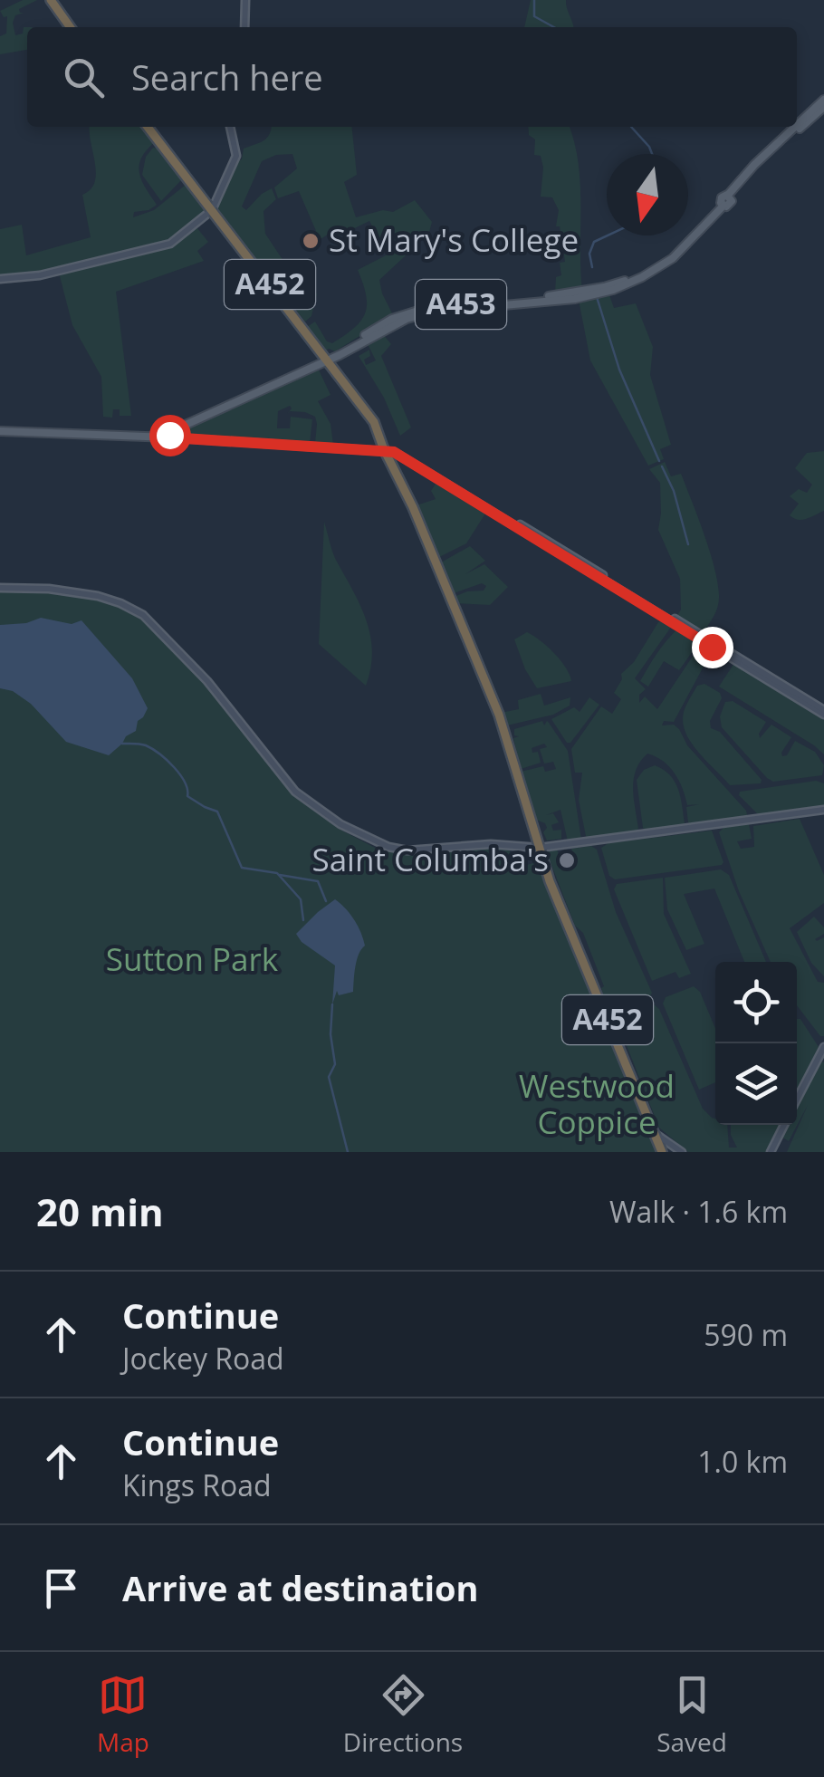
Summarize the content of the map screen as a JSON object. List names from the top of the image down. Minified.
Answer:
{"streets":{"highway":["A452"],"main road":["A453"]},"crossings":[["A452","A453"]],"parks":["Sutton Park","Westwood Coppice"],"places":["St Mary's College","Saint Columba's"],"north":"bottom","page":{"search":"Search here","heading":["20 min","Walk · 1.6 km"],"list":[["Continue","Jockey Road","590 m"],["Continue","Kings Road","1.0 km"],"Arrive at destination"],"nav":["Map","Directions","Saved"]}}
